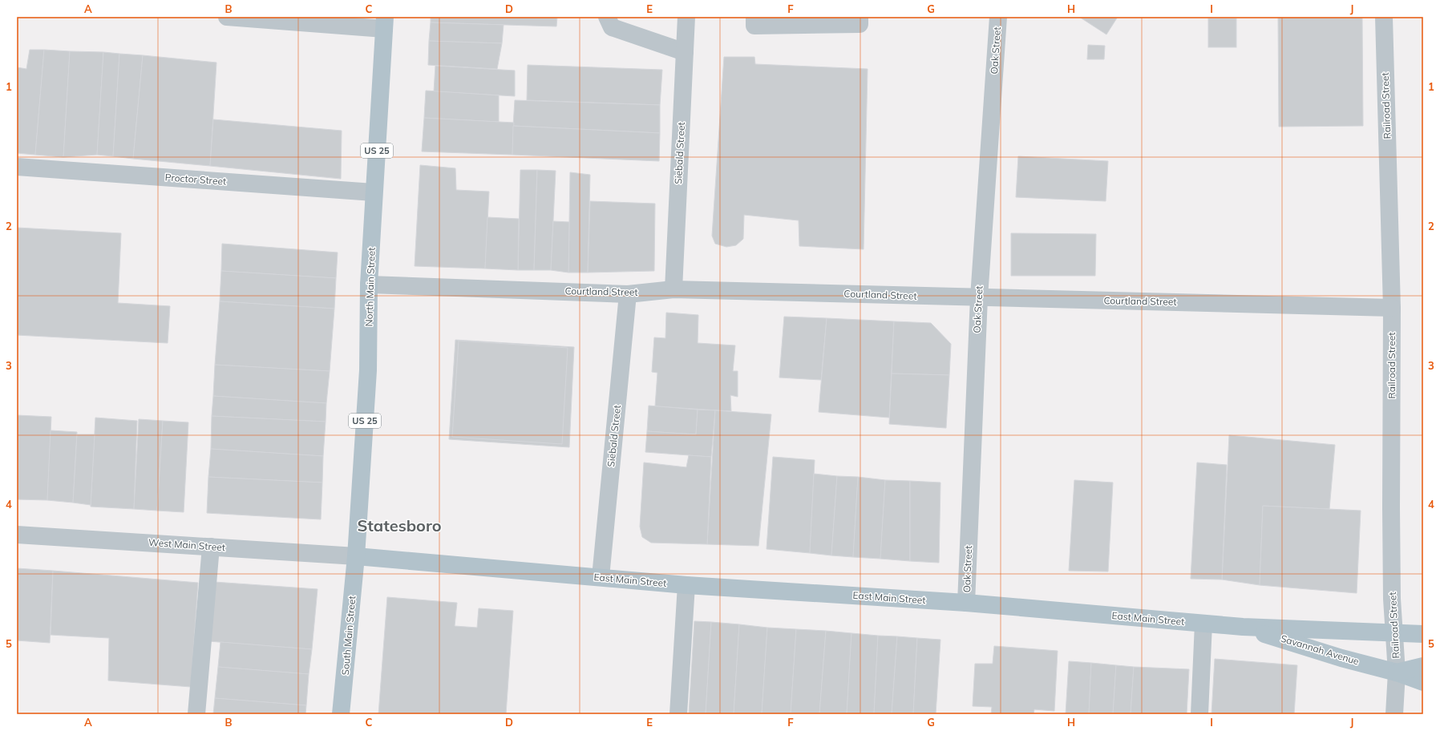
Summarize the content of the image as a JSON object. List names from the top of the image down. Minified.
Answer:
{"streets":{"main road":["US 25","North Main Street","East Main Street","South Main Street","Savannah Avenue"],"street":["Oak Street","Railroad Street","Siebald Street","Proctor Street","Courtland Street","West Main Street"]},"crossings":[["Oak Street","Courtland Street"],["Oak Street","East Main Street"],["Railroad Street","Courtland Street"],["Railroad Street","East Main Street"],["Railroad Street","Savannah Avenue"],["Siebald Street","Courtland Street"],["Siebald Street","East Main Street"],["Proctor Street","North Main Street"],["North Main Street","Courtland Street"],["North Main Street","West Main Street"],["North Main Street","East Main Street"],["North Main Street","South Main Street"],["West Main Street","East Main Street"],["West Main Street","South Main Street"],["East Main Street","South Main Street"],["East Main Street","Savannah Avenue"]],"districts":["Statesboro"],"grid":{"columns":["A","B","C","D","E","F","G","H","I","J"],"rows":["1","2","3","4","5"]}}
